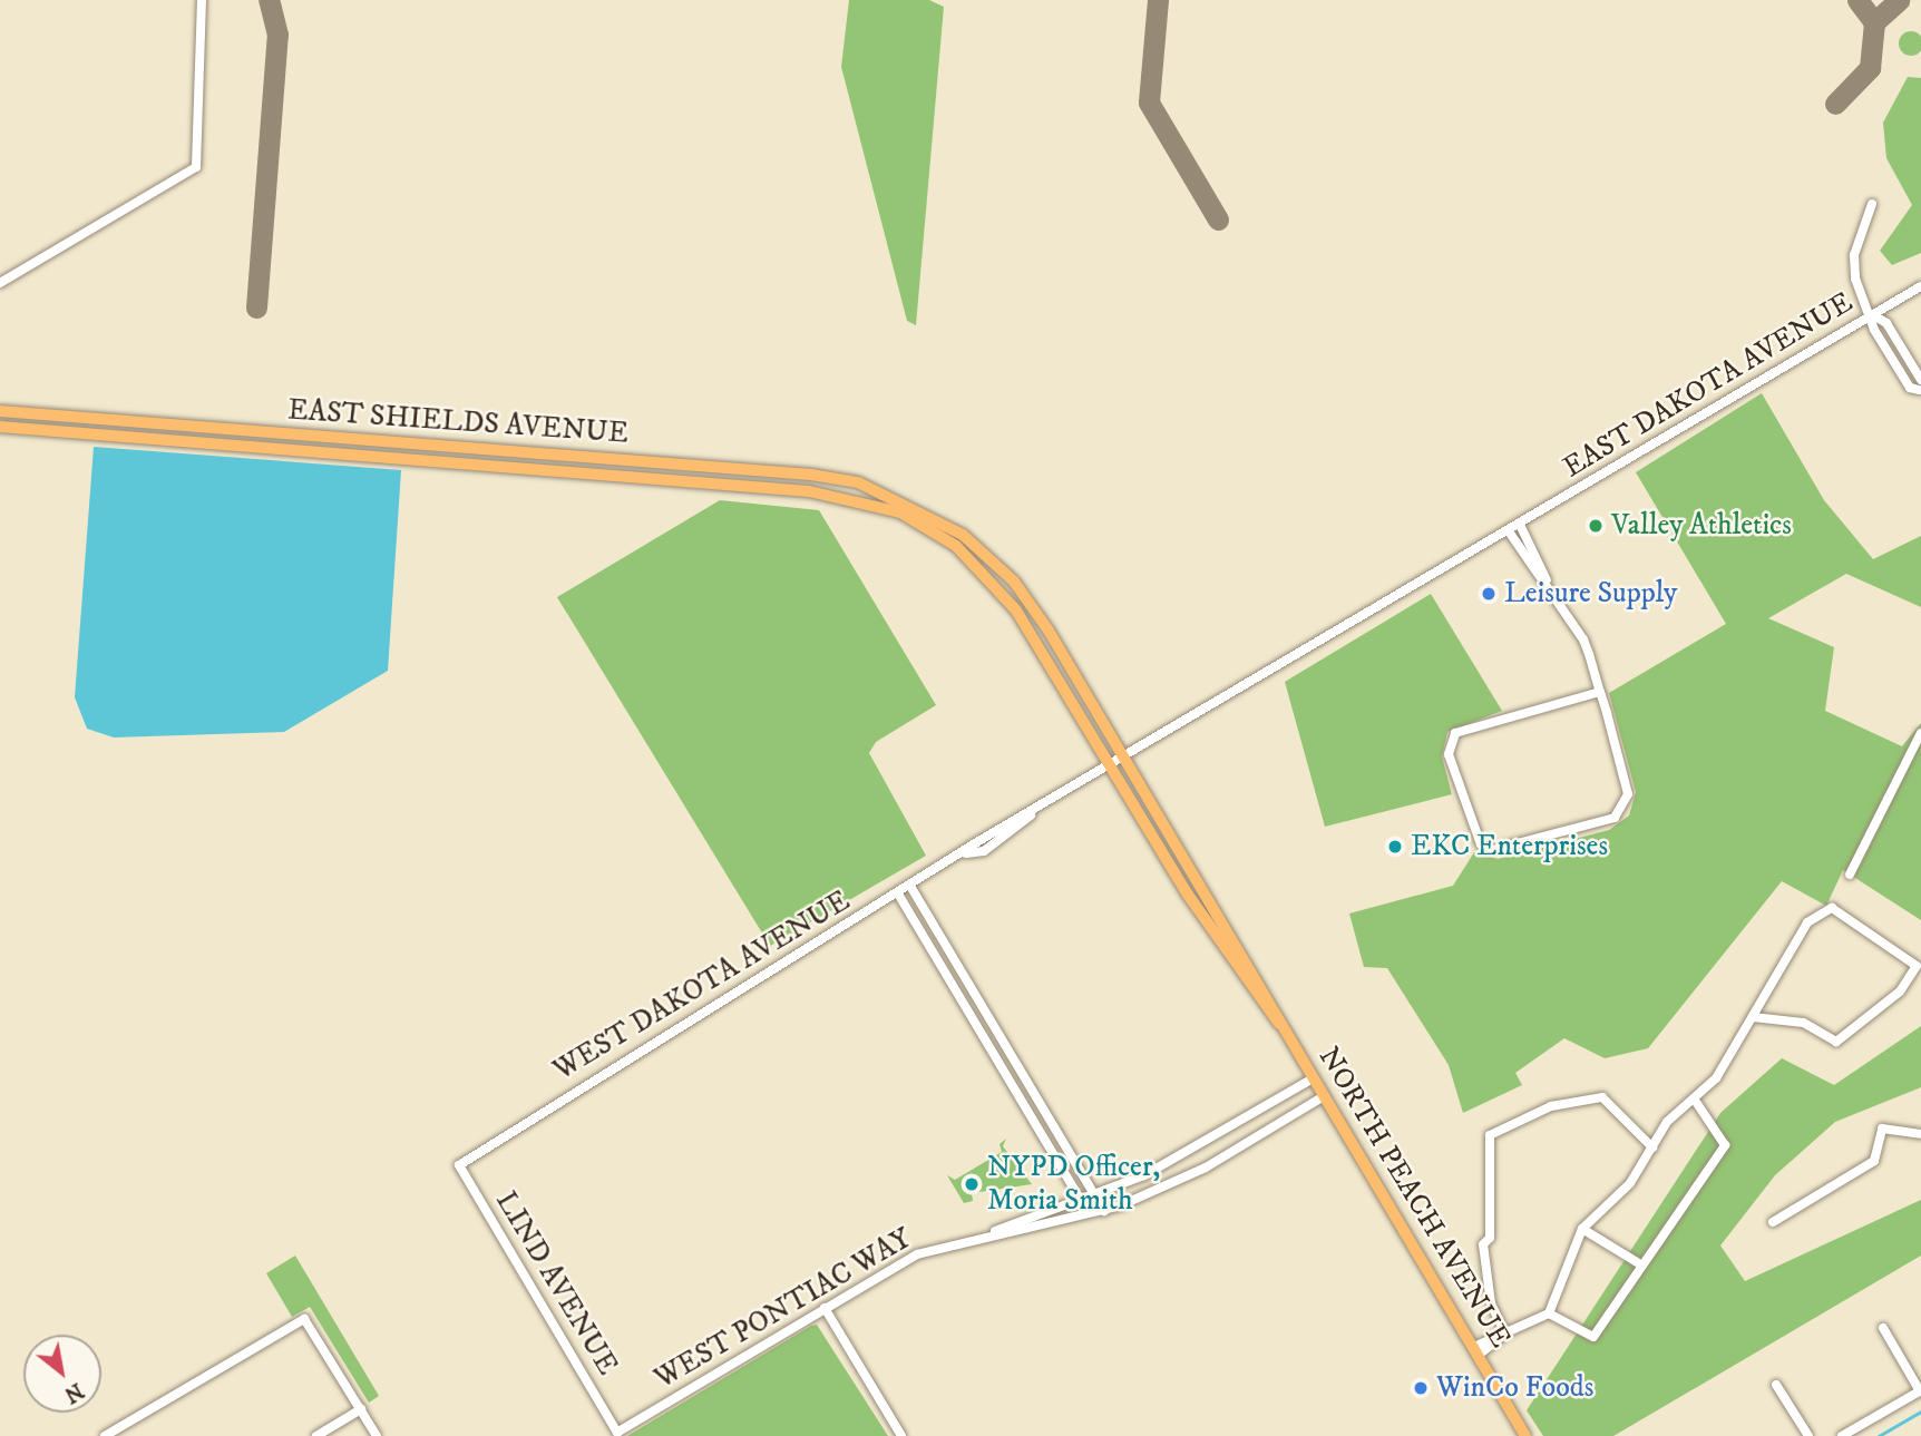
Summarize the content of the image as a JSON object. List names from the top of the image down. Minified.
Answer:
{"streets":{"main road":["EAST SHIELDS AVENUE","NORTH PEACH AVENUE"],"street":["EAST DAKOTA AVENUE","WEST DAKOTA AVENUE","LIND AVENUE","WEST PONTIAC WAY"]},"crossings":[["EAST DAKOTA AVENUE","WEST DAKOTA AVENUE"],["EAST DAKOTA AVENUE","NORTH PEACH AVENUE"],["EAST SHIELDS AVENUE","NORTH PEACH AVENUE"],["WEST DAKOTA AVENUE","NORTH PEACH AVENUE"],["WEST DAKOTA AVENUE","LIND AVENUE"],["NORTH PEACH AVENUE","WEST PONTIAC WAY"],["LIND AVENUE","WEST PONTIAC WAY"]],"places":["Valley Athletics","Leisure Supply","EKC Enterprises","NYPD Officer, Moria Smith","WinCo Foods"],"north":"bottom right"}
